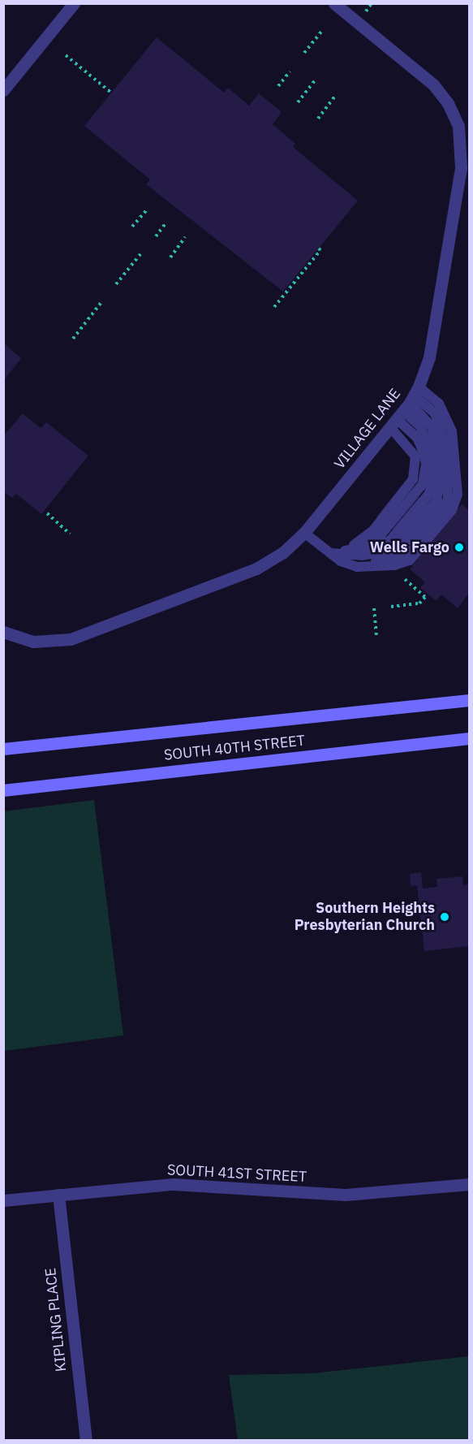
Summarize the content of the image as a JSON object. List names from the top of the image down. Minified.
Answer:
{"streets":{"main road":["SOUTH 40TH STREET"],"street":["VILLAGE LANE","SOUTH 41ST STREET","KIPLING PLACE"]},"crossings":[["SOUTH 41ST STREET","KIPLING PLACE"]],"places":["Wells Fargo","Southern Heights Presbyterian Church"]}
